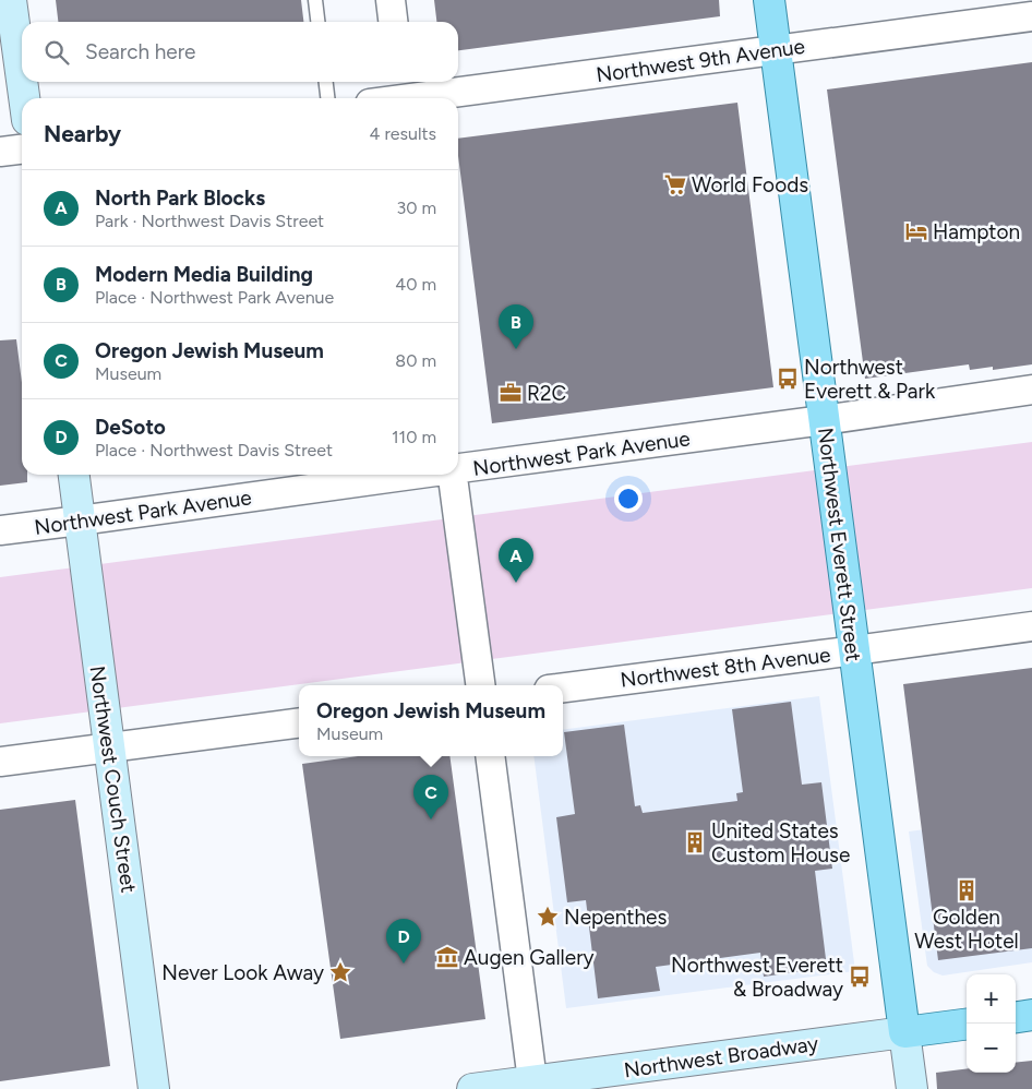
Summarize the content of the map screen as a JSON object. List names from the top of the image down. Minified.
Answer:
{"streets":{"main road":["Northwest Everett Street","Northwest Broadway"],"street":["Northwest 9th Avenue","Northwest Park Avenue","Northwest 8th Avenue","Northwest Couch Street"]},"crossings":[["Northwest 9th Avenue","Northwest Everett Street"],["Northwest Park Avenue","Northwest Everett Street"],["Northwest Park Avenue","Northwest Couch Street"],["Northwest Everett Street","Northwest 8th Avenue"],["Northwest Everett Street","Northwest Broadway"]],"places":{"supermarket":["World Foods"],"hotel":["Hampton"],"bus stop":["Northwest Everett & Park","Northwest Everett & Broadway"],"office":["R2C"],"building":["United States Custom House","Golden West Hotel"],"place":["Nepenthes","Never Look Away"],"museum":["Augen Gallery"]},"page":{"search":"Search here","heading":["Nearby","4 results"],"list":[{"mark":"A","name":"North Park Blocks","note":"Park · Northwest Davis Street","value":"30 m"},{"mark":"B","name":"Modern Media Building","note":"Place · Northwest Park Avenue","value":"40 m"},{"mark":"C","name":"Oregon Jewish Museum","note":"Museum","value":"80 m"},{"mark":"D","name":"DeSoto","note":"Place · Northwest Davis Street","value":"110 m"}],"pins":["B","A","C","D"],"popup":["Oregon Jewish Museum","Museum"],"map_buttons":["+","−"]}}
